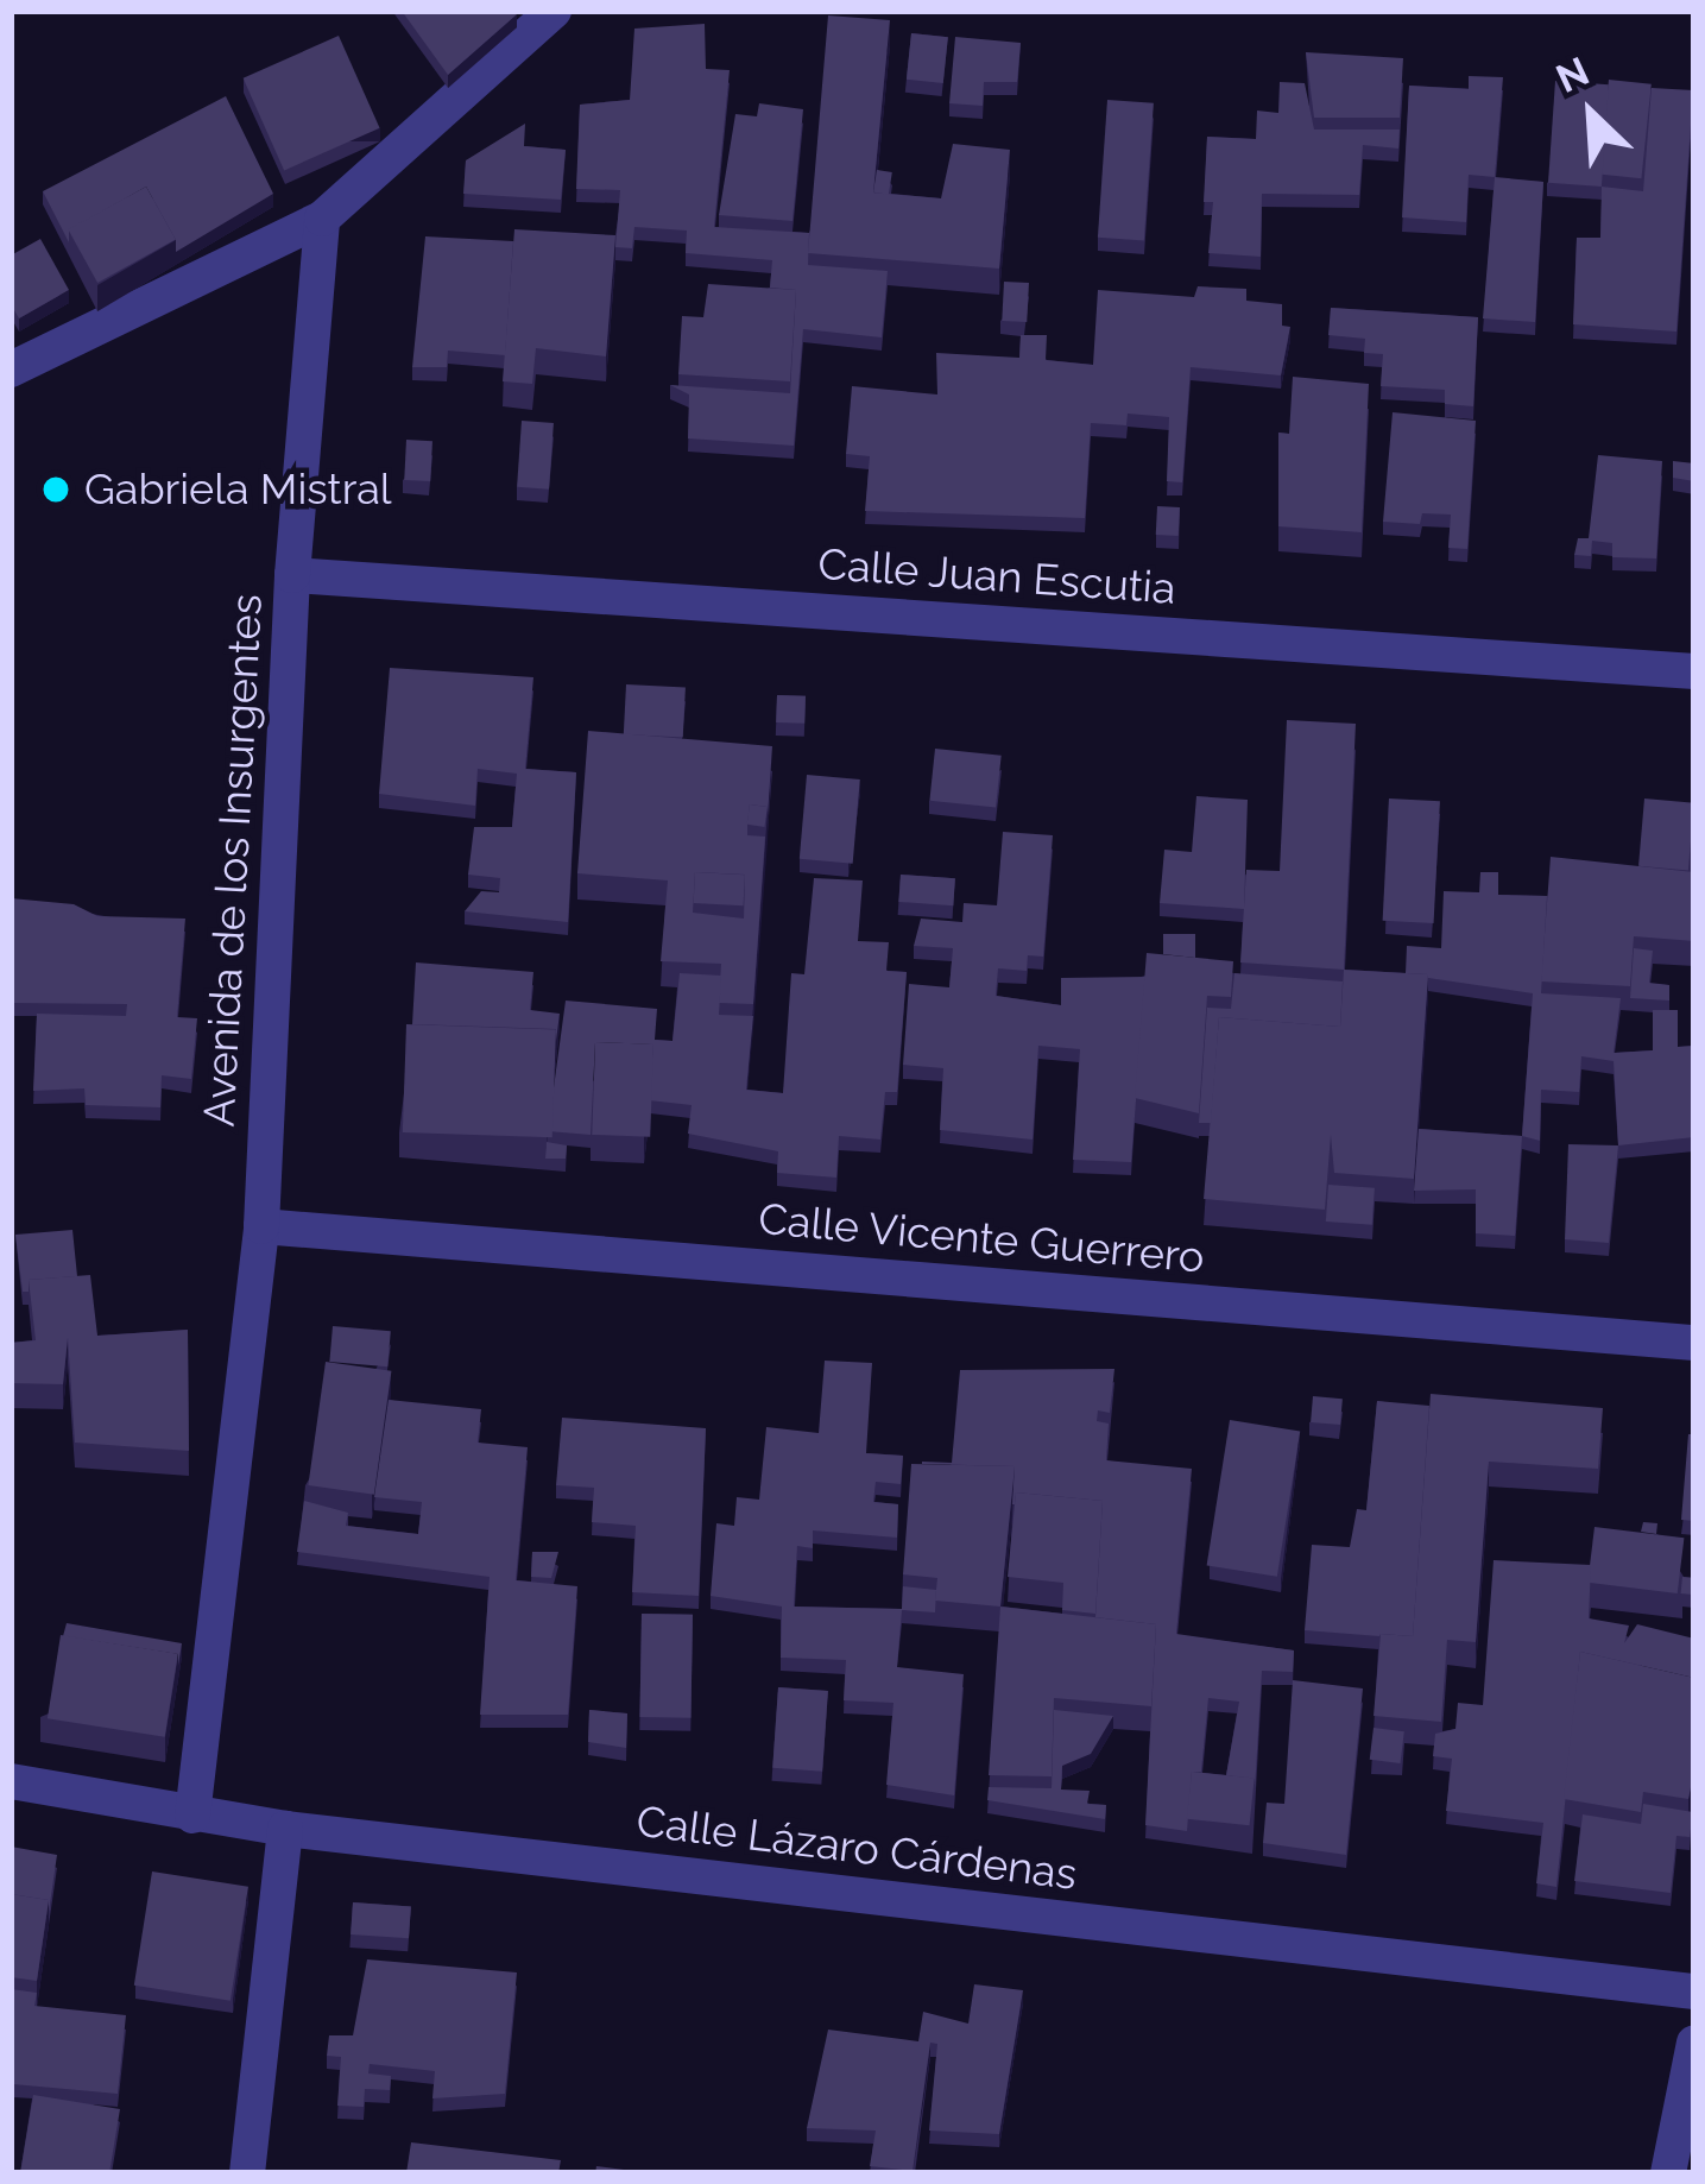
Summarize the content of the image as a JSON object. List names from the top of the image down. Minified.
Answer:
{"streets":{"street":["Calle Juan Escutia","Avenida de los Insurgentes","Calle Vicente Guerrero","Calle Lázaro Cárdenas"]},"crossings":[["Calle Juan Escutia","Avenida de los Insurgentes"],["Avenida de los Insurgentes","Calle Vicente Guerrero"],["Avenida de los Insurgentes","Calle Lázaro Cárdenas"]],"places":["Gabriela Mistral"],"north":"top left"}
